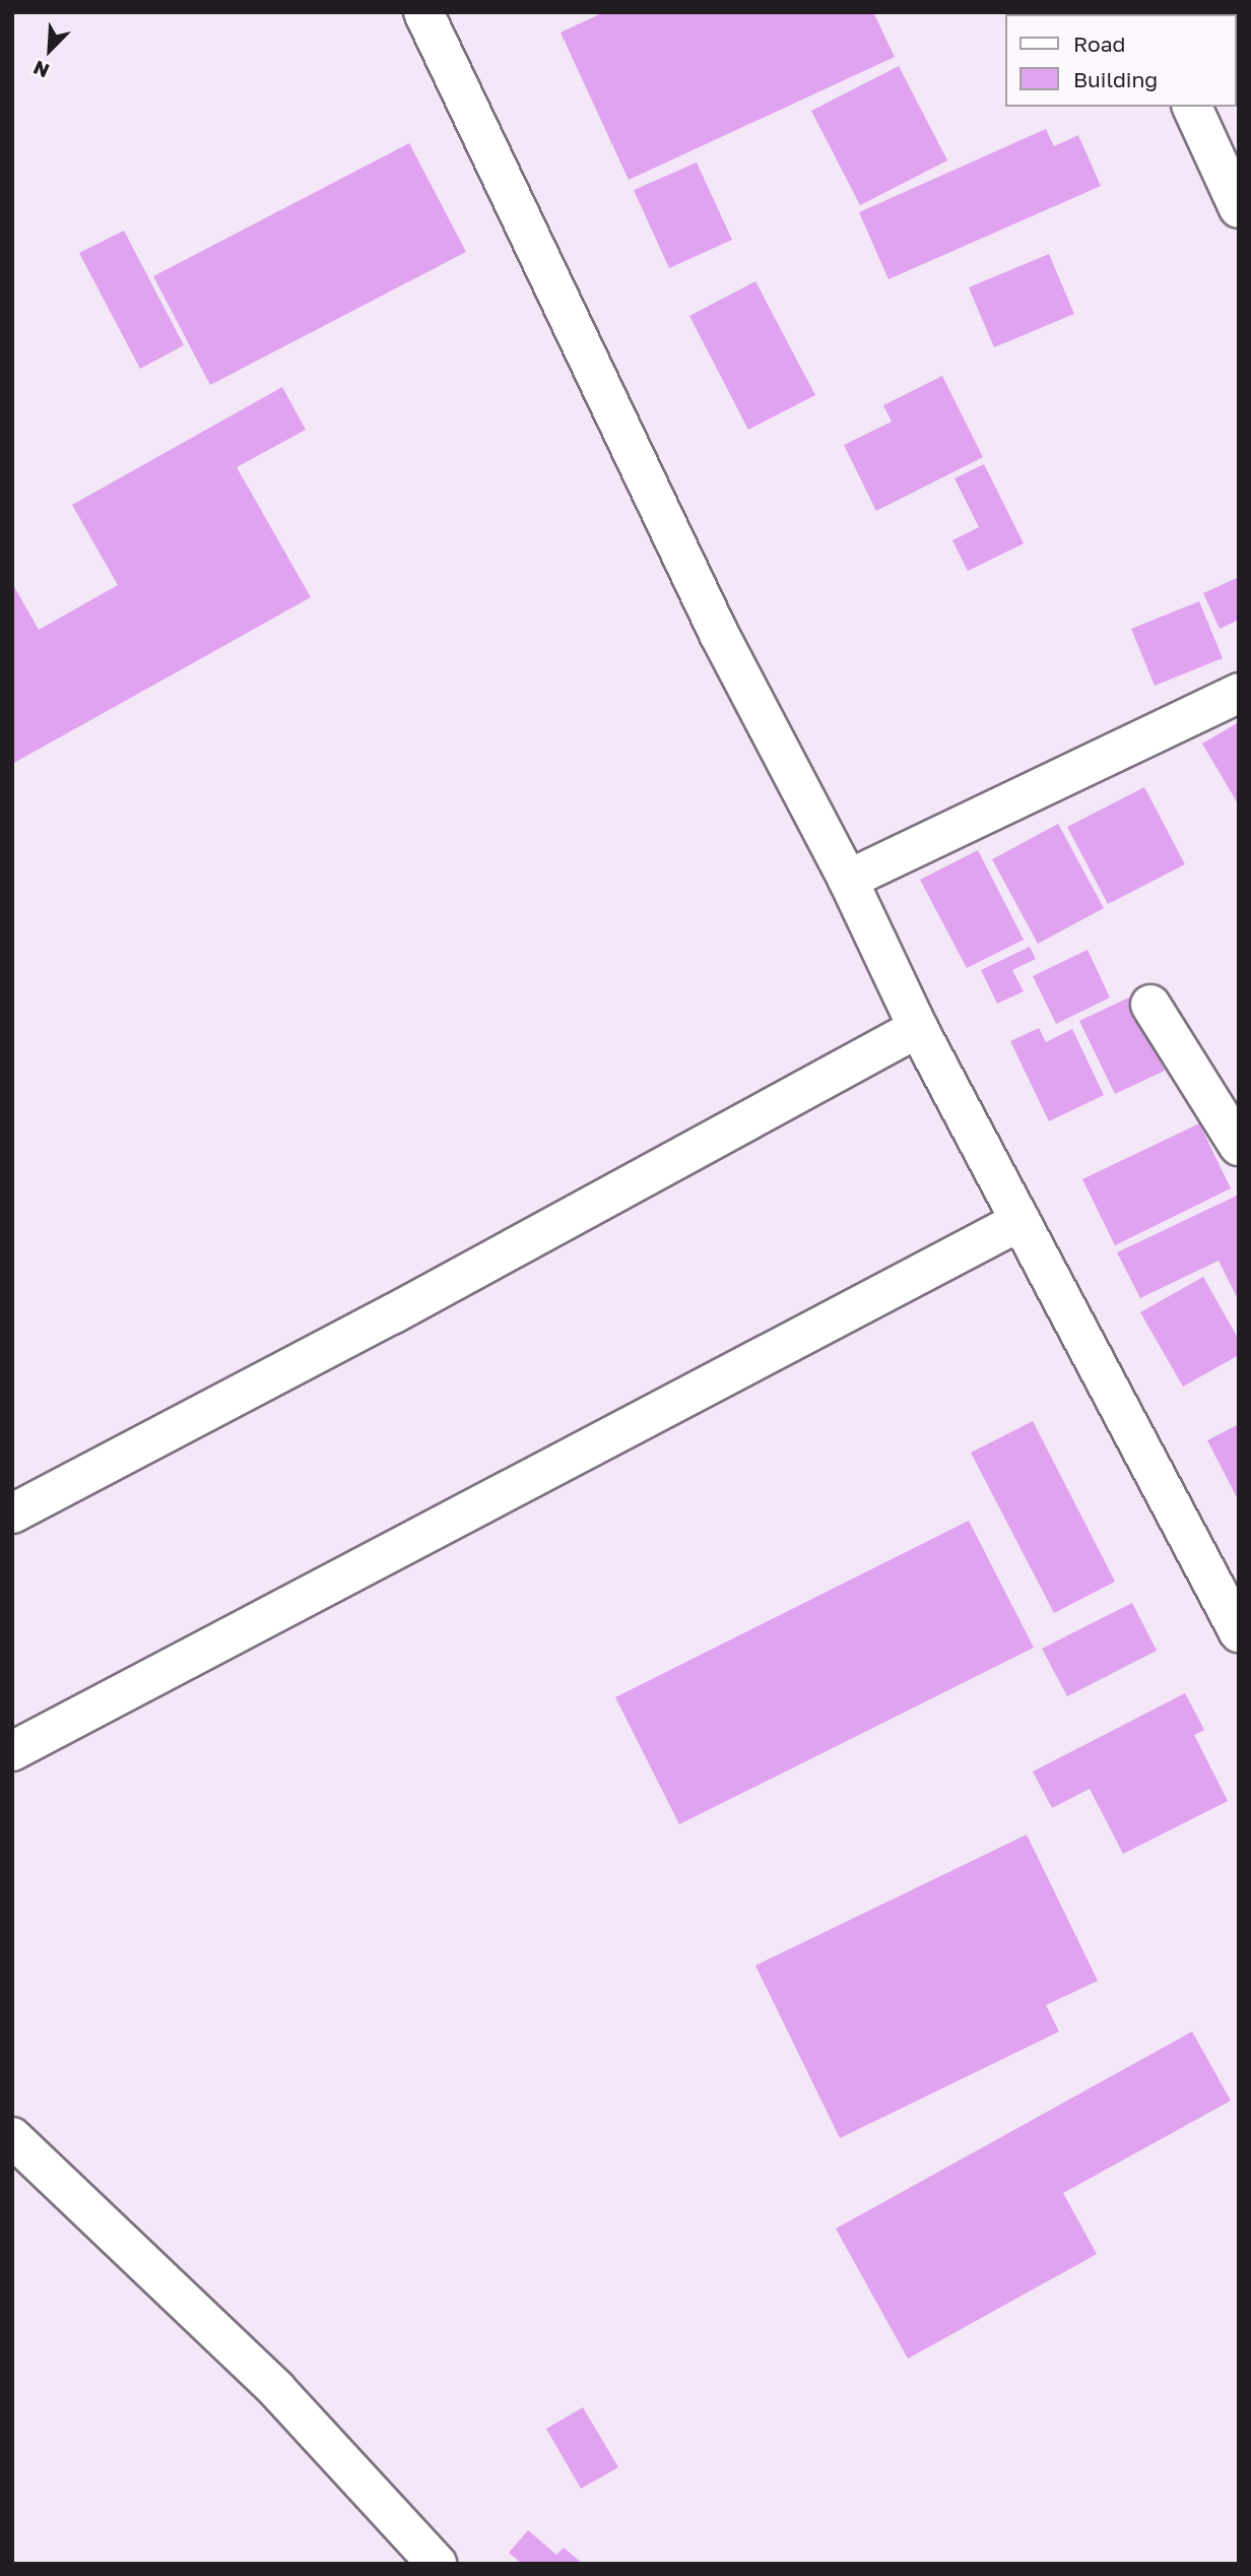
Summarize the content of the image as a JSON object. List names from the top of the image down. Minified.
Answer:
{"legend":["Road","Building"],"north":"bottom left"}
